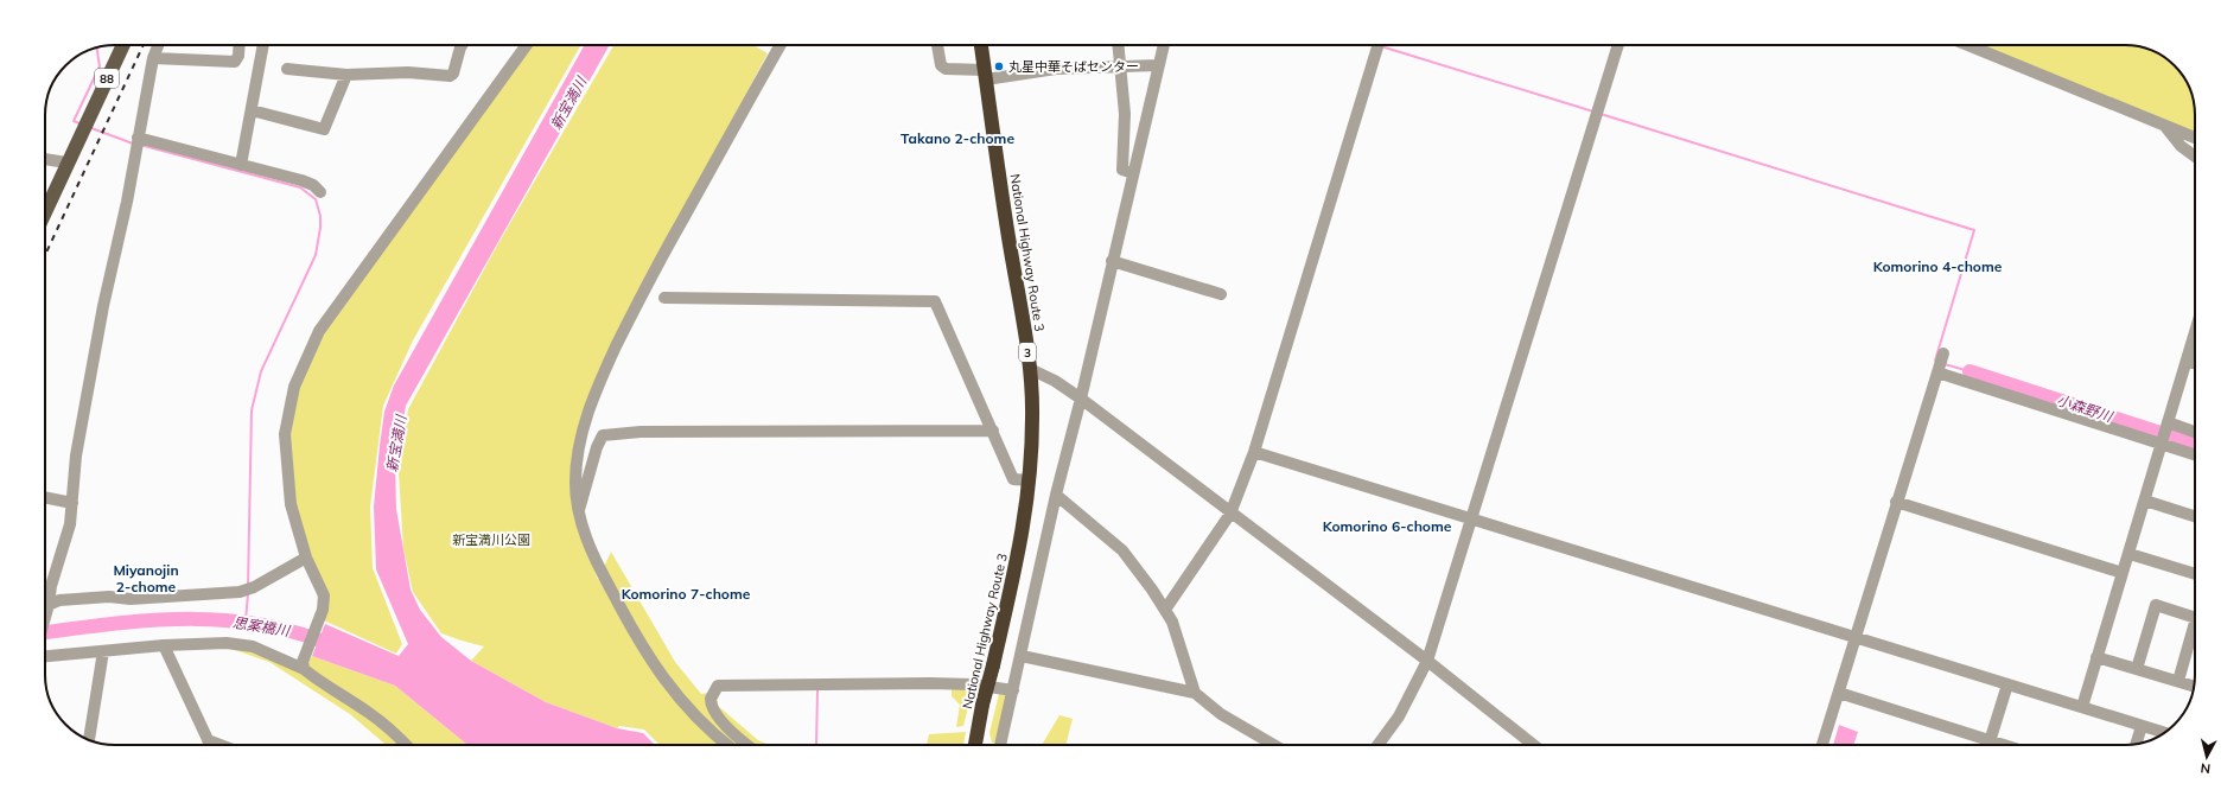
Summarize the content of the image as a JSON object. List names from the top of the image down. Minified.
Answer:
{"streets":{"highway":["National Highway Route 3","3"],"main road":["88"]},"districts":["Takano 2-chome","Komorino 4-chome","Komorino 6-chome","Miyanojin 2-chome","Komorino 7-chome"],"water":["新宝満川","小森野川","思案橋川"],"parks":["新宝満川公園"],"places":["丸星中華そばセンター"],"north":"bottom"}
